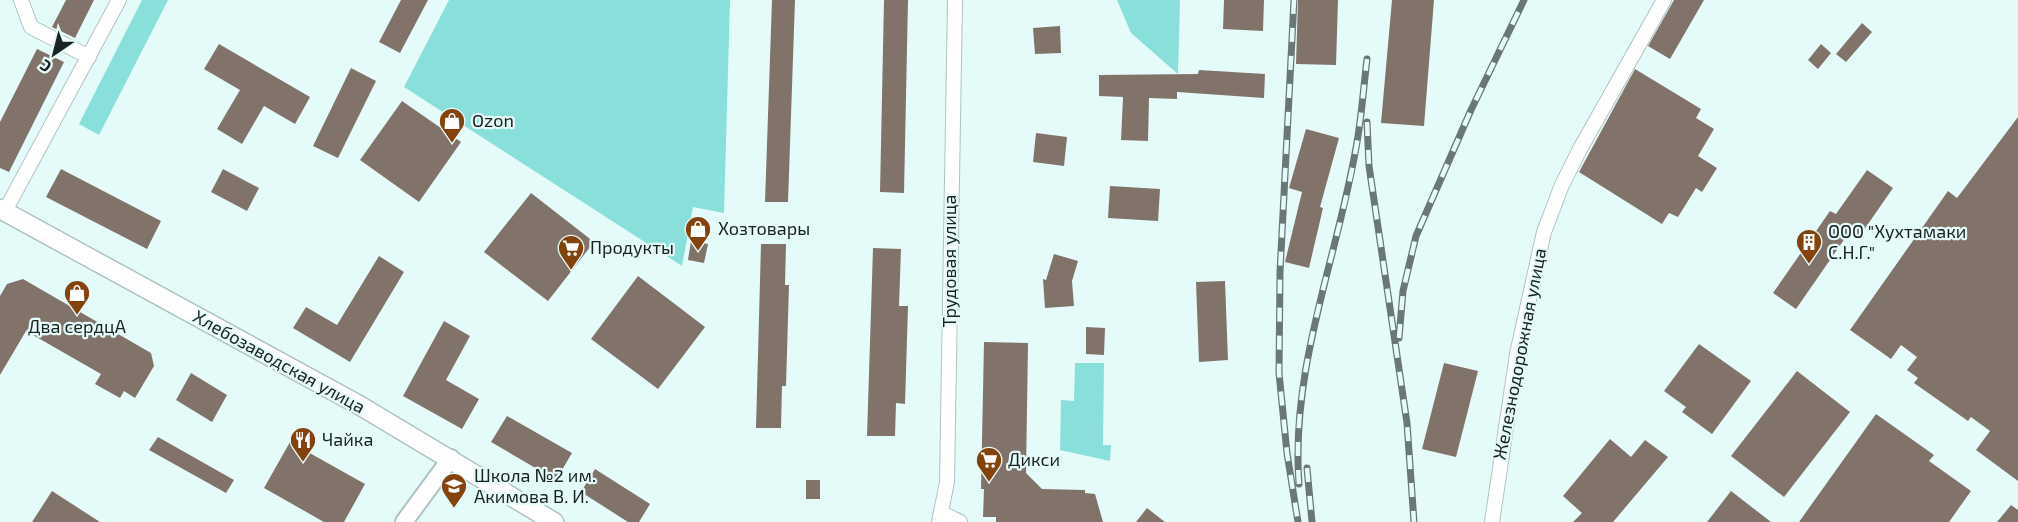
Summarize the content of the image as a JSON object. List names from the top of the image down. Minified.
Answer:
{"streets":{"main road":["Хлебозаводская улица"],"street":["Трудовая улица","Железнодорожная улица"]},"places":{"shop":["Ozon","Хозтовары","Два сердцА"],"building":["ООО \"Хухтамаки С.Н.Г.\""],"supermarket":["Продукты","Дикси"],"restaurant":["Чайка"],"school or university":["Школа №2 им. Акимова В. И."]},"north":"bottom left"}
